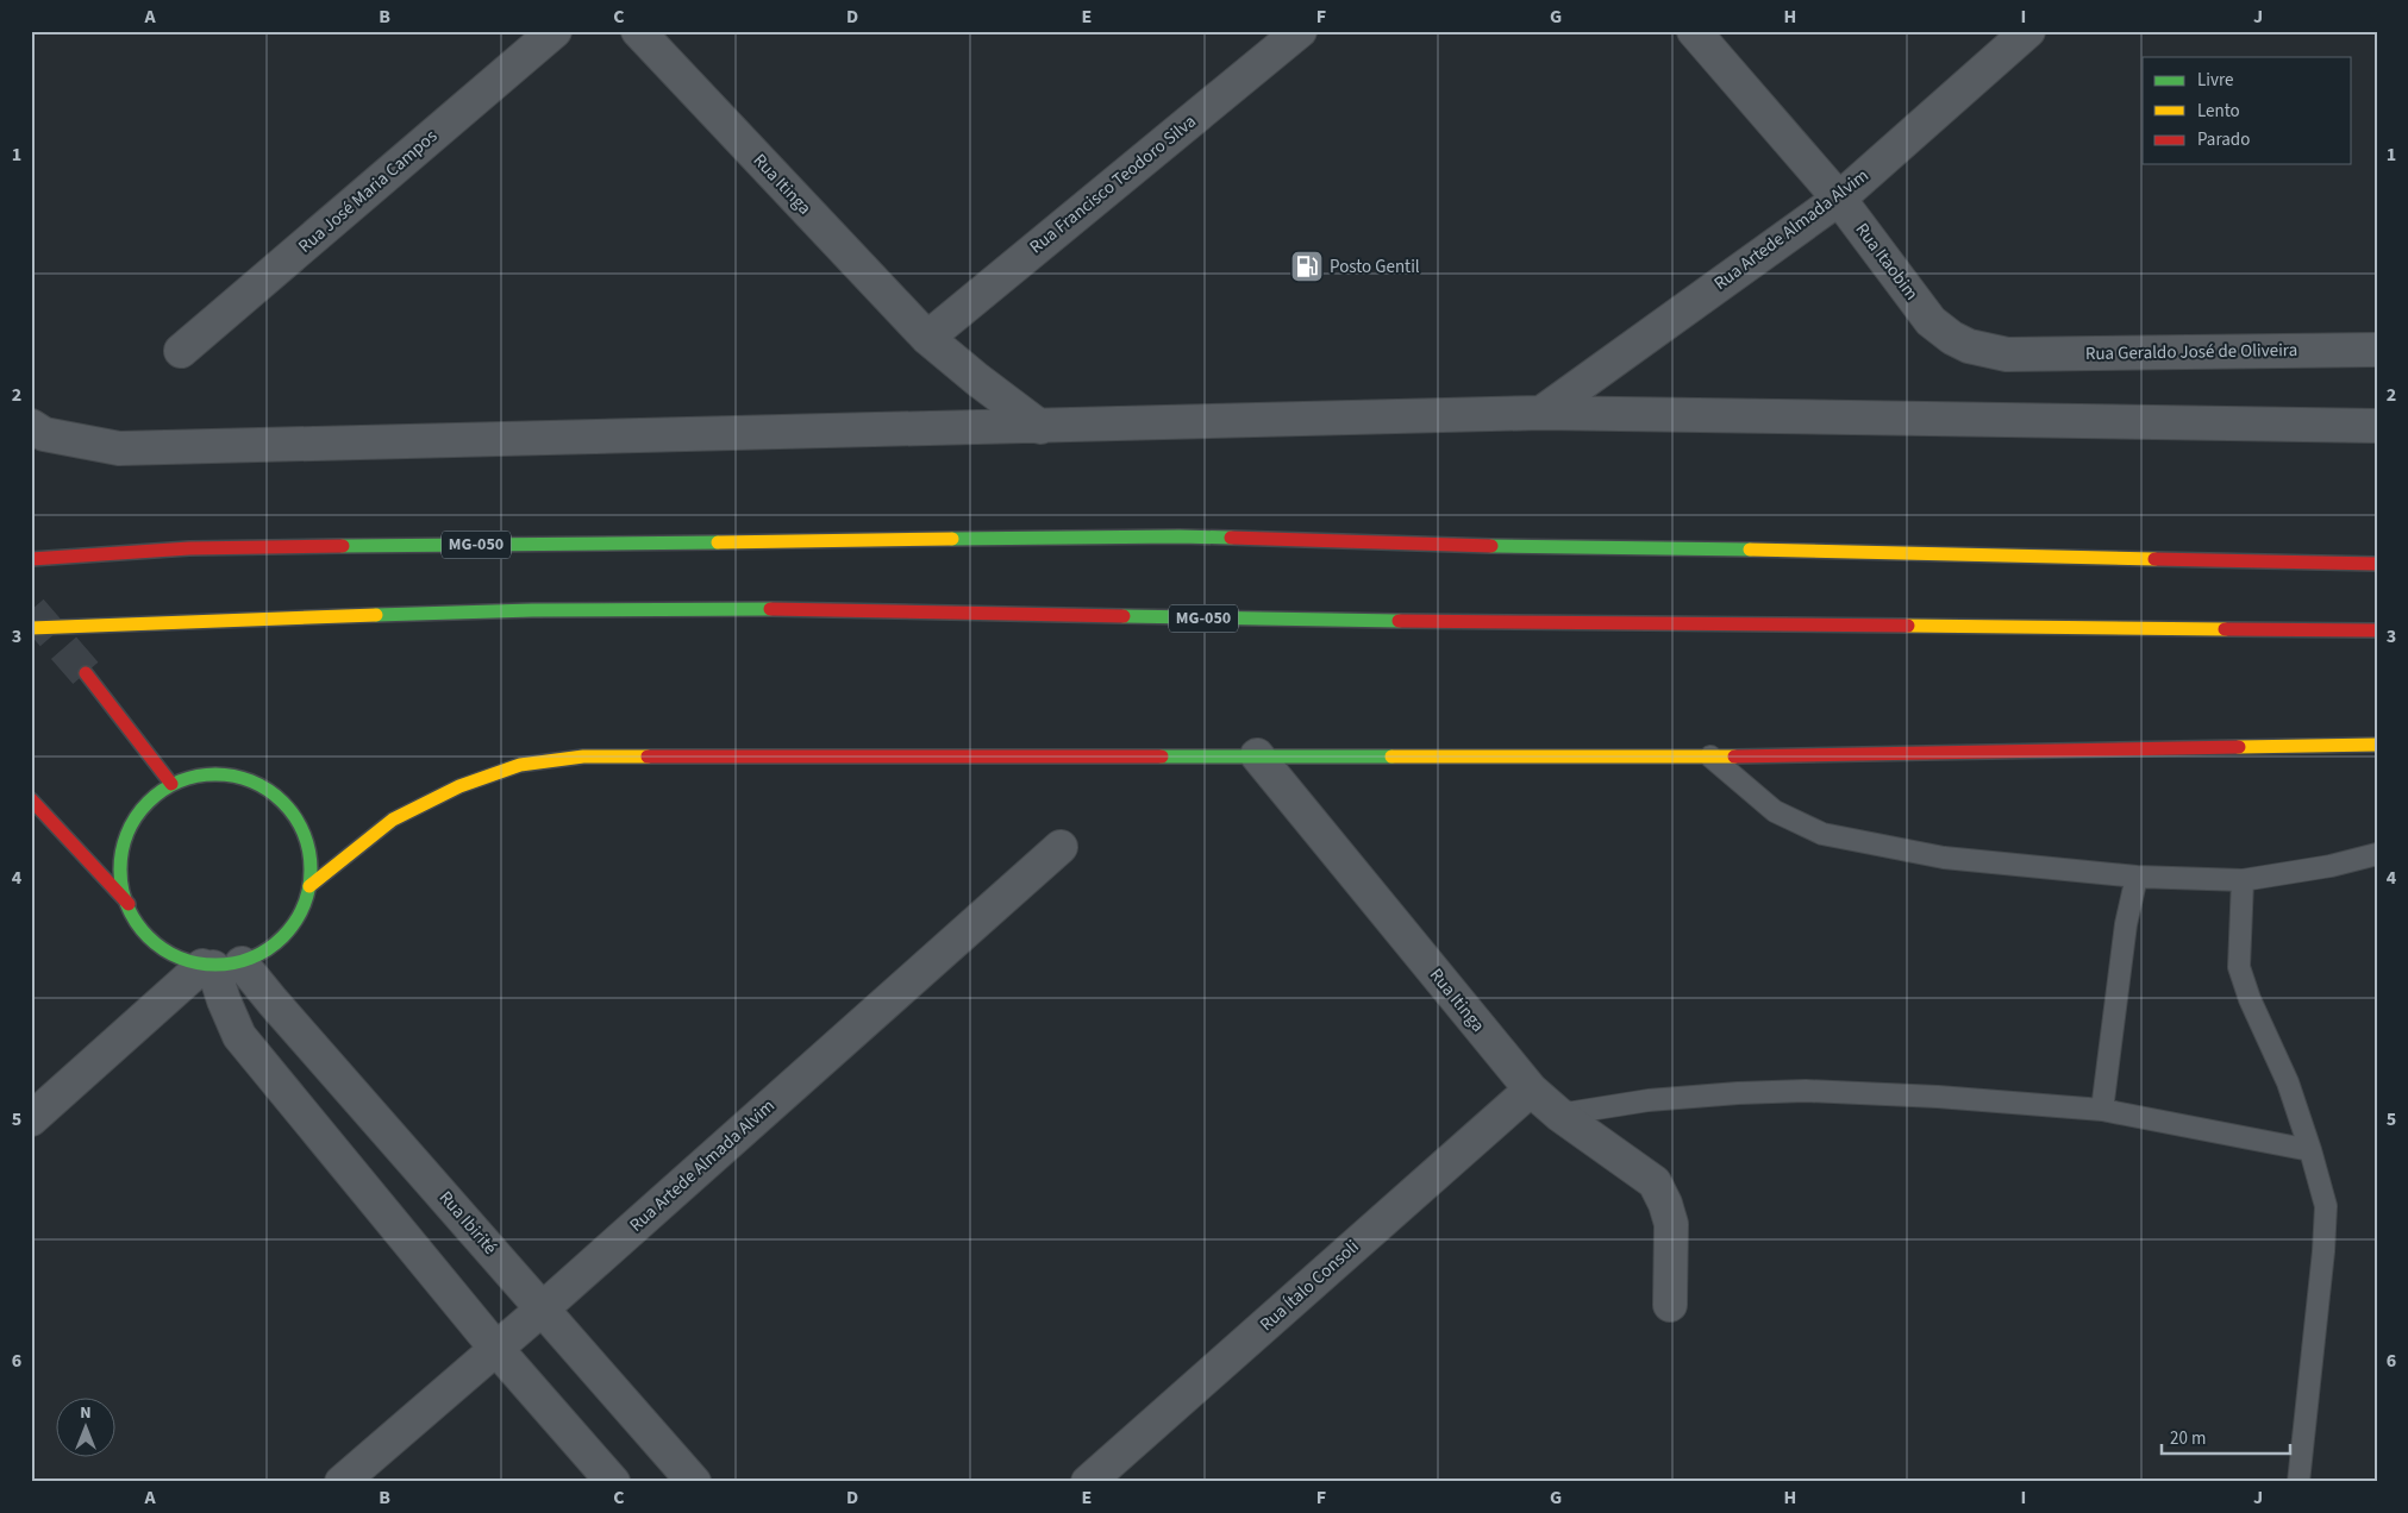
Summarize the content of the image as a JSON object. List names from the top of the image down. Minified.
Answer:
{"streets":{"main road":["MG-050"],"street":["Rua Itinga","Rua Francisco Teodoro Silva","Rua José Maria Campos","Rua Artede Almada Alvim","Rua Itaobim","Rua Geraldo José de Oliveira","Rua Ibirité","Rua Ítalo Consoli"]},"crossings":[["Rua Itinga","Rua Francisco Teodoro Silva"],["Rua Itinga","Rua Ítalo Consoli"],["Rua Artede Almada Alvim","Rua Itaobim"],["Rua Artede Almada Alvim","Rua Ibirité"],["Rua Itaobim","Rua Geraldo José de Oliveira"]],"places":{"fuel station":["Posto Gentil"]},"legend":["Livre","Lento","Parado"],"scale_bar":"20 m","north":"top","grid":{"columns":["A","B","C","D","E","F","G","H","I","J"],"rows":["1","2","3","4","5","6"]}}
